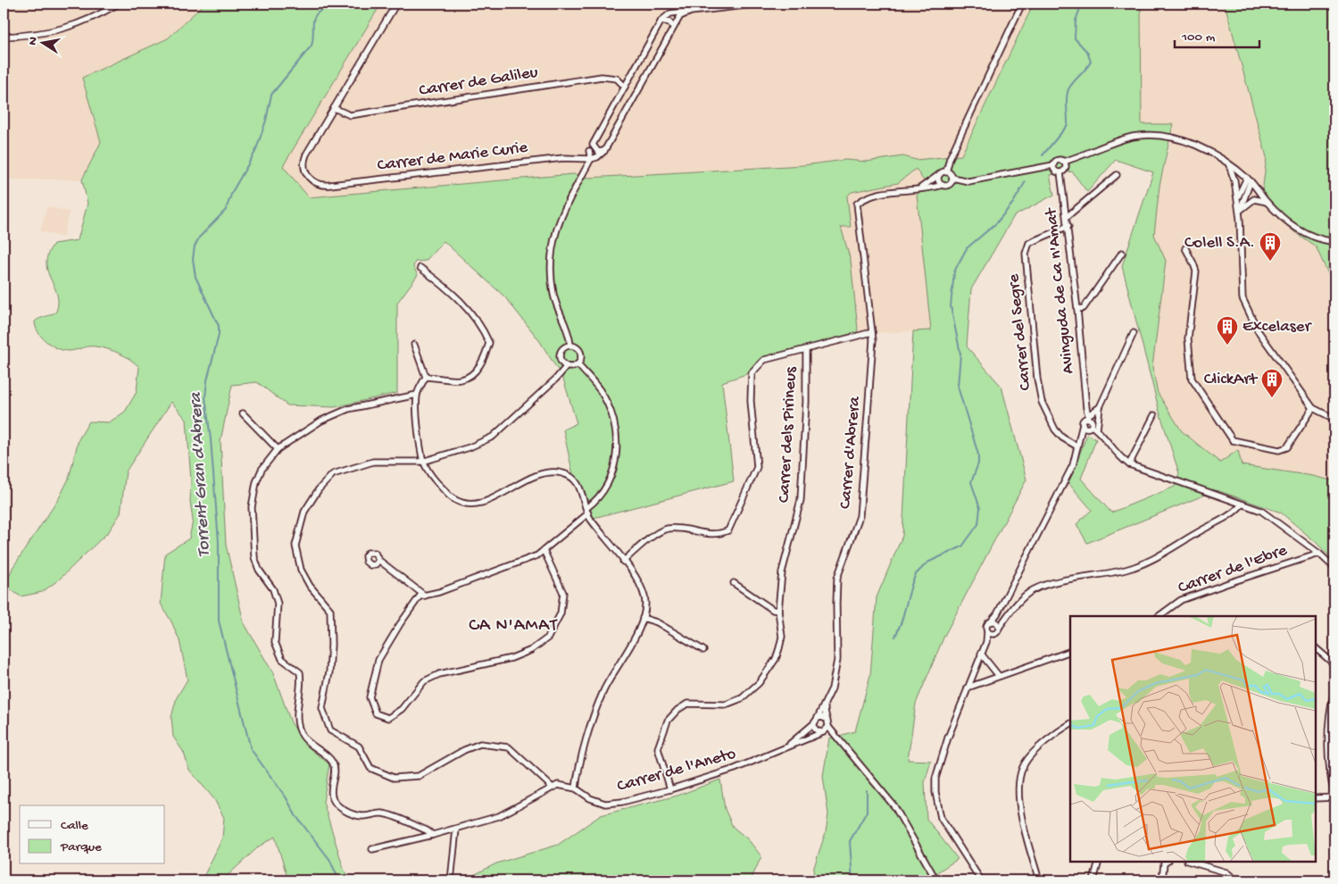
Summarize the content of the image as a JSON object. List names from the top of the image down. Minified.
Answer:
{"streets":{"street":["Carrer de Galileu","Carrer de Marie Curie","Avinguda de Ca n'Amat","Carrer del Segre","Carrer dels Pirineus","Carrer d'Abrera","Carrer de l'Ebre","Carrer de l'Aneto"]},"crossings":[["Carrer de Galileu","Carrer de Marie Curie"],["Avinguda de Ca n'Amat","Carrer del Segre"],["Carrer dels Pirineus","Carrer de l'Aneto"],["Carrer d'Abrera","Carrer de l'Aneto"]],"districts":["CA N'AMAT"],"water":["Torrent Gran d'Abrera"],"places":{"building":["Colell S.A.","Excelaser","ClickArt"]},"legend":["Calle","Parque"],"scale_bar":"100 m","north":"left"}
